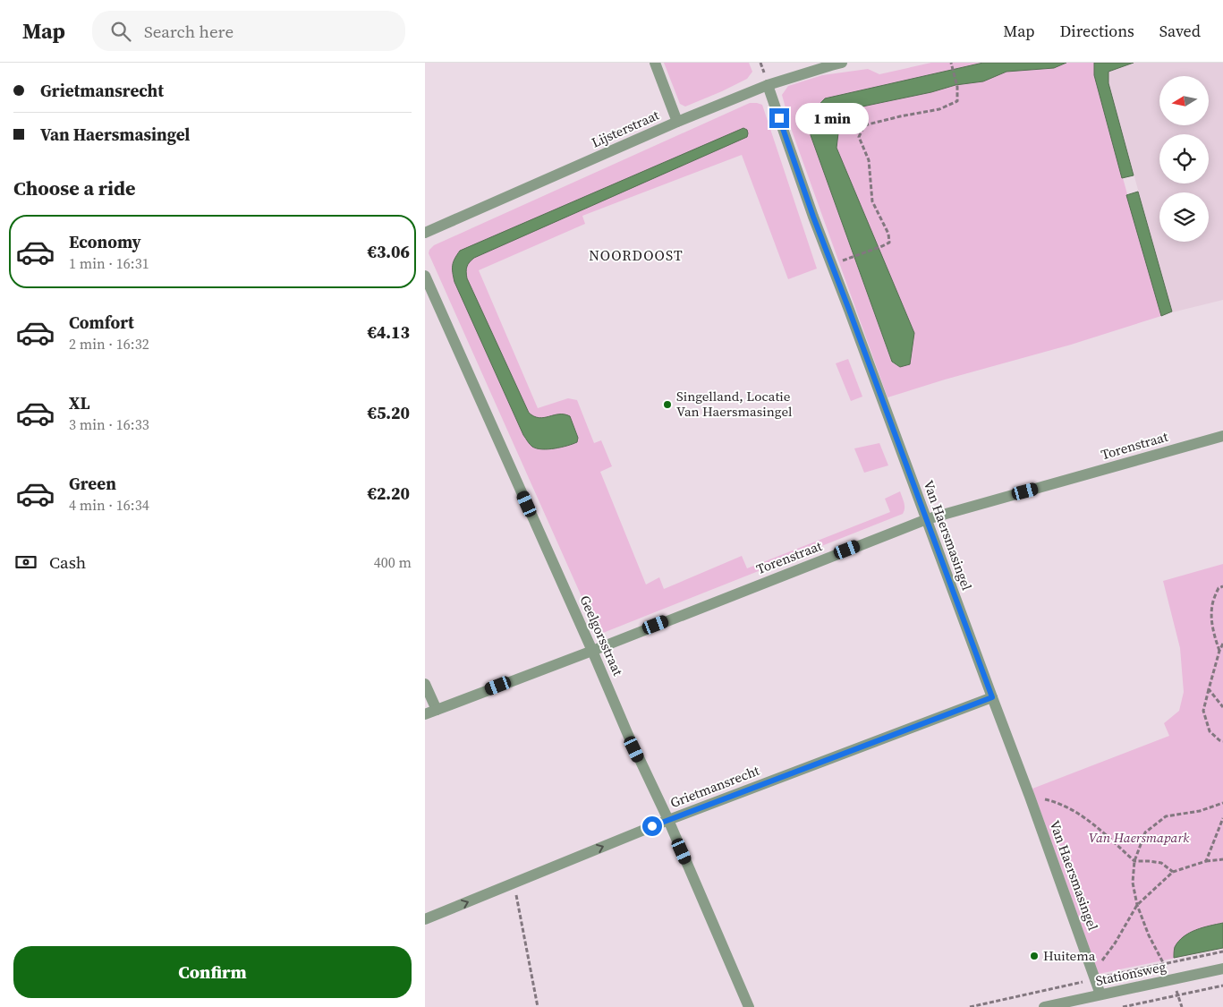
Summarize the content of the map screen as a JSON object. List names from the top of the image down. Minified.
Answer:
{"streets":{"street":["Lijsterstraat","Torenstraat","Van Haersmasingel","Geelgorsstraat","Grietmansrecht","Stationsweg"]},"crossings":[["Lijsterstraat","Van Haersmasingel"],["Torenstraat","Van Haersmasingel"],["Torenstraat","Geelgorsstraat"],["Van Haersmasingel","Grietmansrecht"],["Van Haersmasingel","Stationsweg"],["Geelgorsstraat","Grietmansrecht"]],"one_way":["Grietmansrecht"],"districts":["NOORDOOST"],"parks":["Van Haersmapark"],"places":["Singelland, Locatie Van Haersmasingel","Huitema"],"north":"left","page":{"header":"Map","search":"Search here","nav":["Map","Directions","Saved"],"banner":["Grietmansrecht","Van Haersmasingel"],"bubble":"1 min","heading":"Choose a ride","list":[{"name":"Economy","note":"1 min · 16:31","value":"€3.06"},{"name":"Comfort","note":"2 min · 16:32","value":"€4.13"},{"name":"XL","note":"3 min · 16:33","value":"€5.20"},{"name":"Green","note":"4 min · 16:34","value":"€2.20"}],"pay":["Cash","400 m"],"buttons":"Confirm"}}
